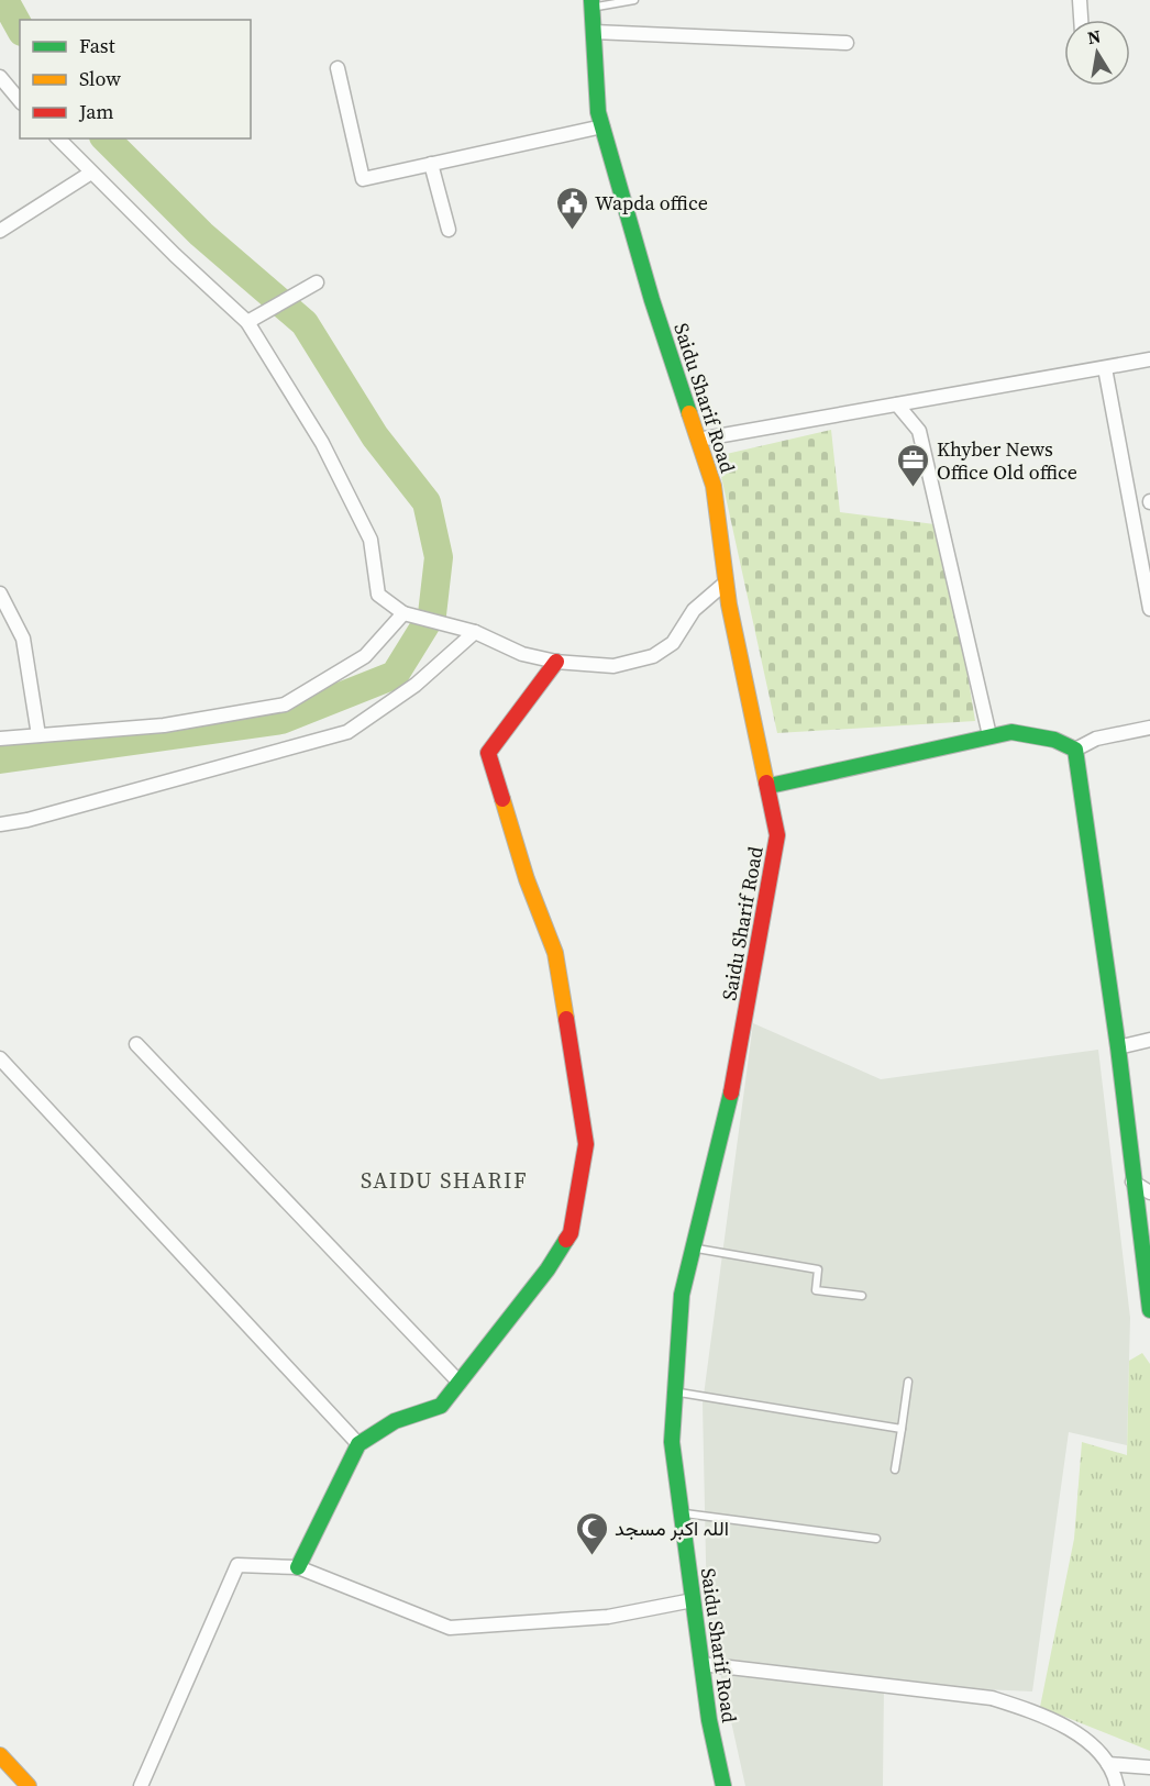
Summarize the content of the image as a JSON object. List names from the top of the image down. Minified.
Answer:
{"streets":{"street":["Saidu Sharif Road"]},"districts":["SAIDU SHARIF"],"places":{"public building":["Wapda office"],"office":["Khyber News Office Old office"],"mosque":["اللہ اکبر مسجد"]},"legend":["Fast","Slow","Jam"],"north":"top"}
